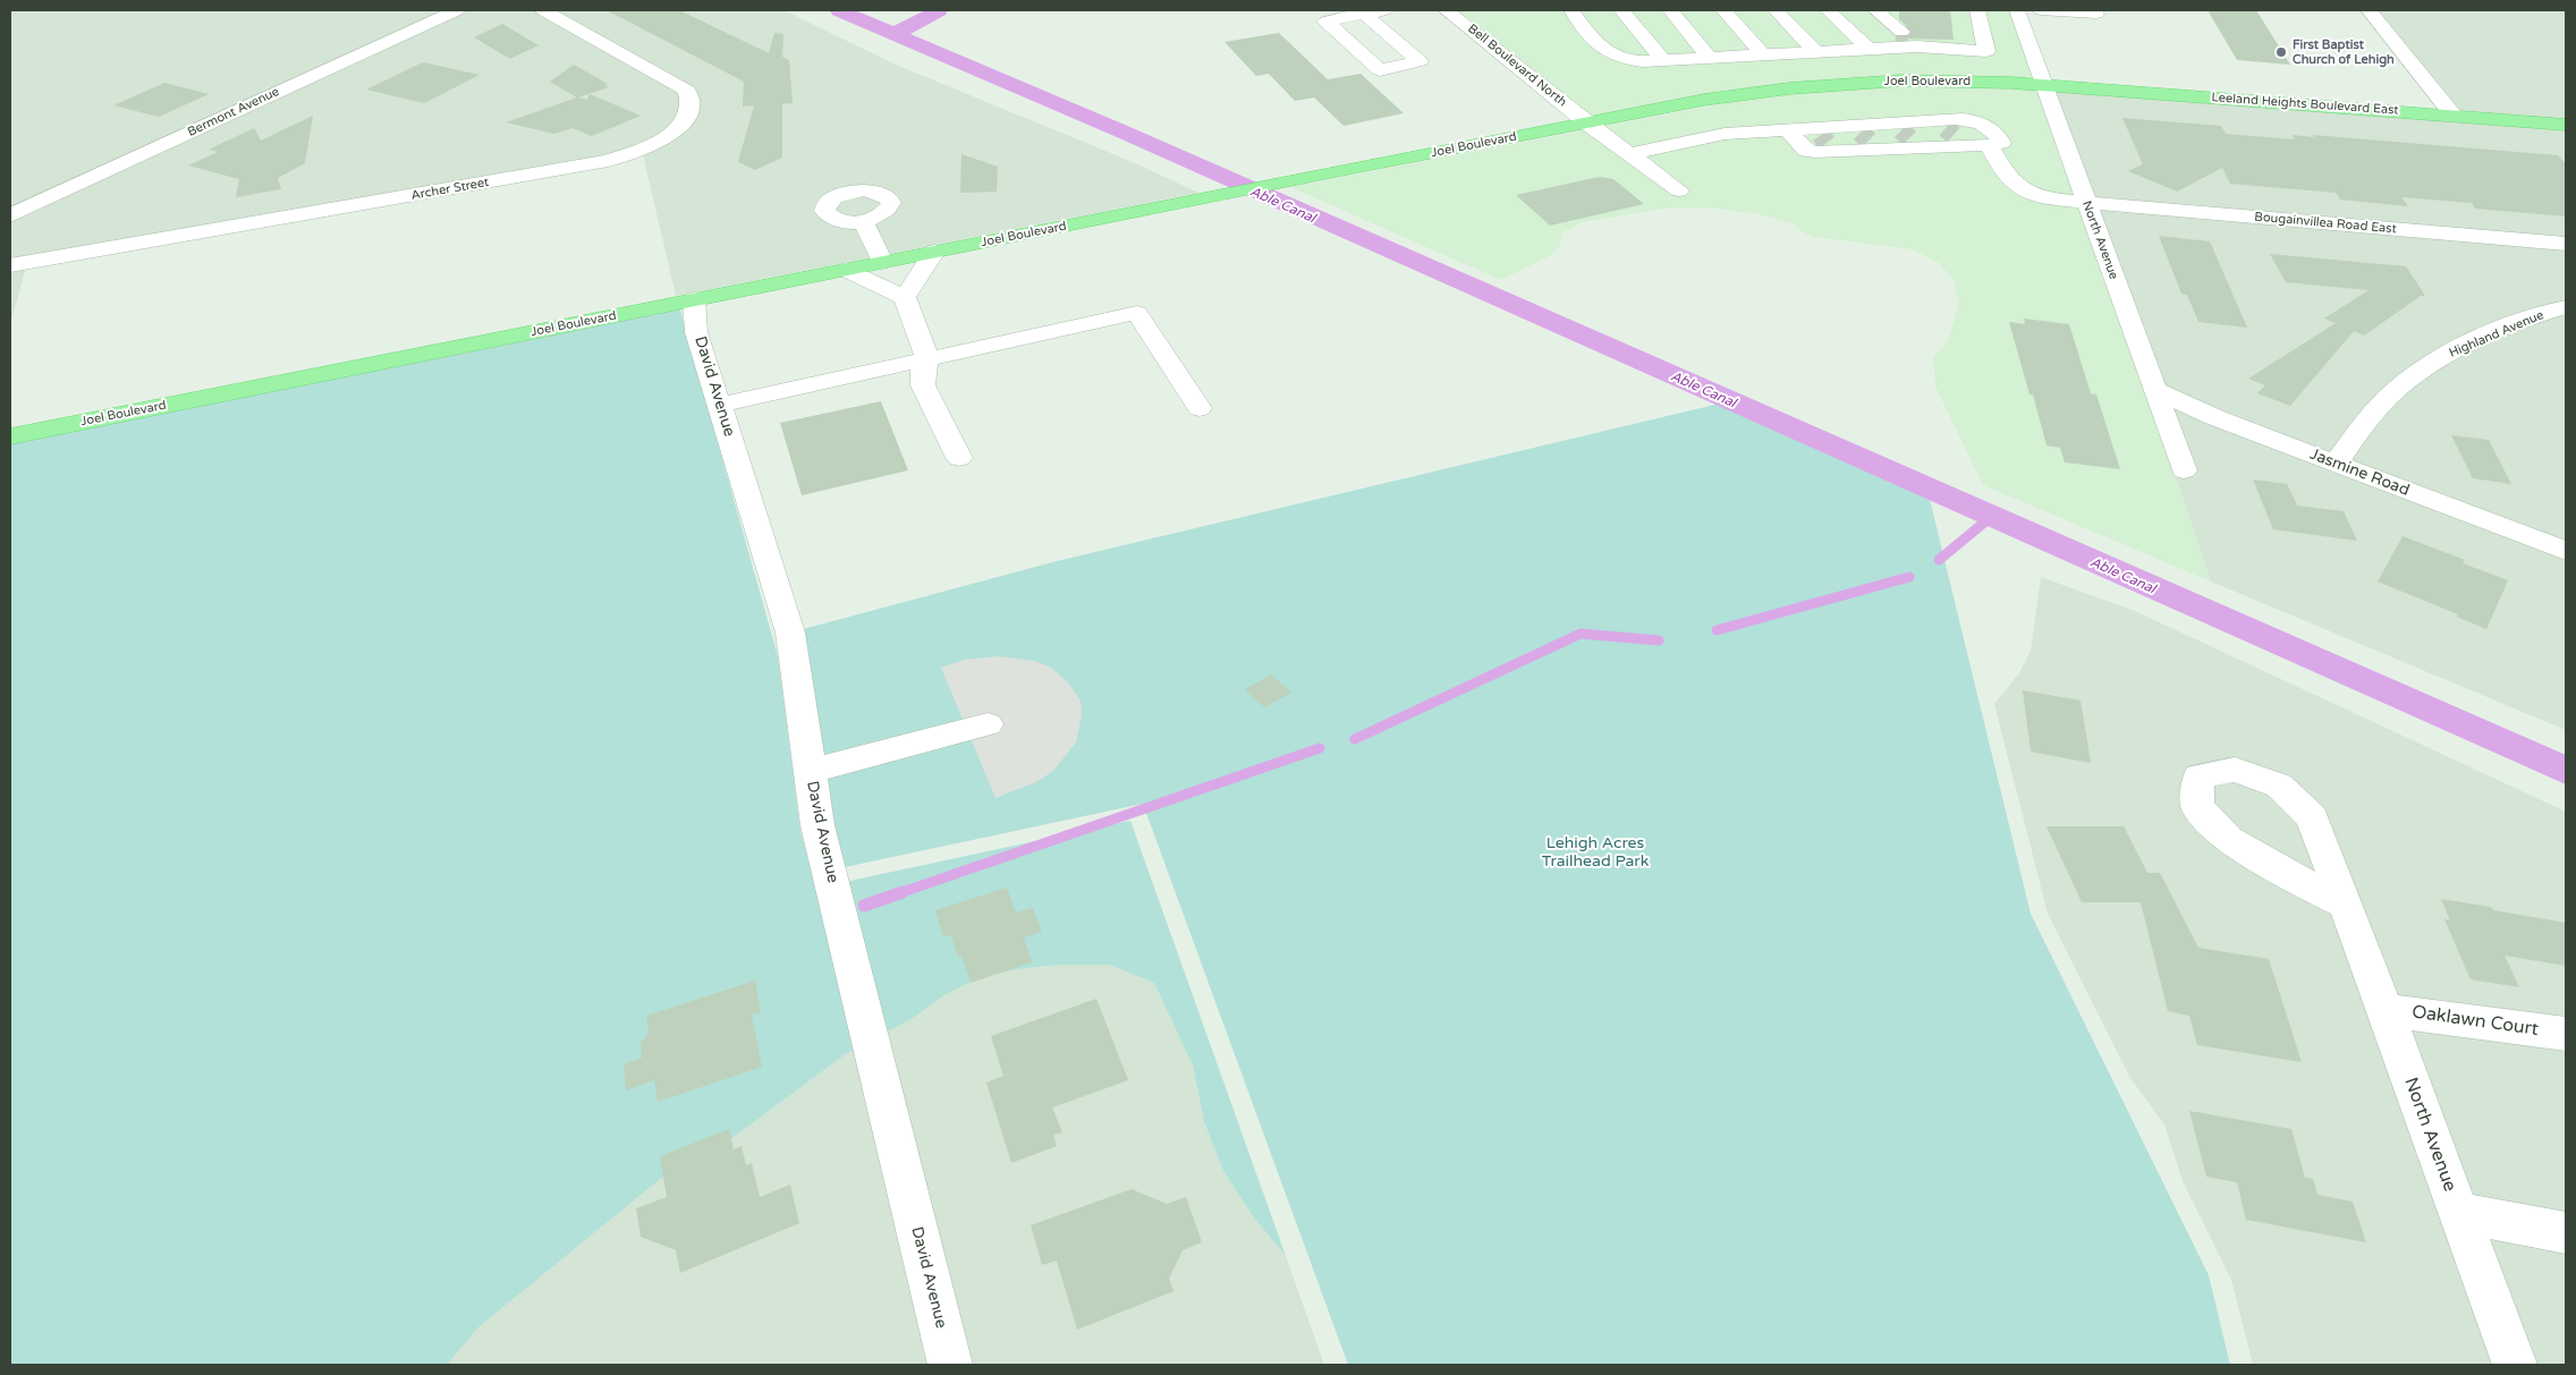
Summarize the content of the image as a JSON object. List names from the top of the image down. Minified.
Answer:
{"streets":{"main road":["Joel Boulevard","Leeland Heights Boulevard East"],"street":["Bell Boulevard North","Bermont Avenue","Archer Street","Bougainvillea Road East","North Avenue","Highland Avenue","David Avenue","Jasmine Road","Oaklawn Court"]},"crossings":[["Bell Boulevard North","Joel Boulevard"],["Joel Boulevard","Leeland Heights Boulevard East"],["Joel Boulevard","North Avenue"],["Joel Boulevard","David Avenue"],["Leeland Heights Boulevard East","North Avenue"],["Bougainvillea Road East","North Avenue"],["North Avenue","Jasmine Road"],["North Avenue","Oaklawn Court"],["Highland Avenue","Jasmine Road"]],"water":["Able Canal"],"parks":["Lehigh Acres Trailhead Park"],"places":["First Baptist Church of Lehigh"]}
